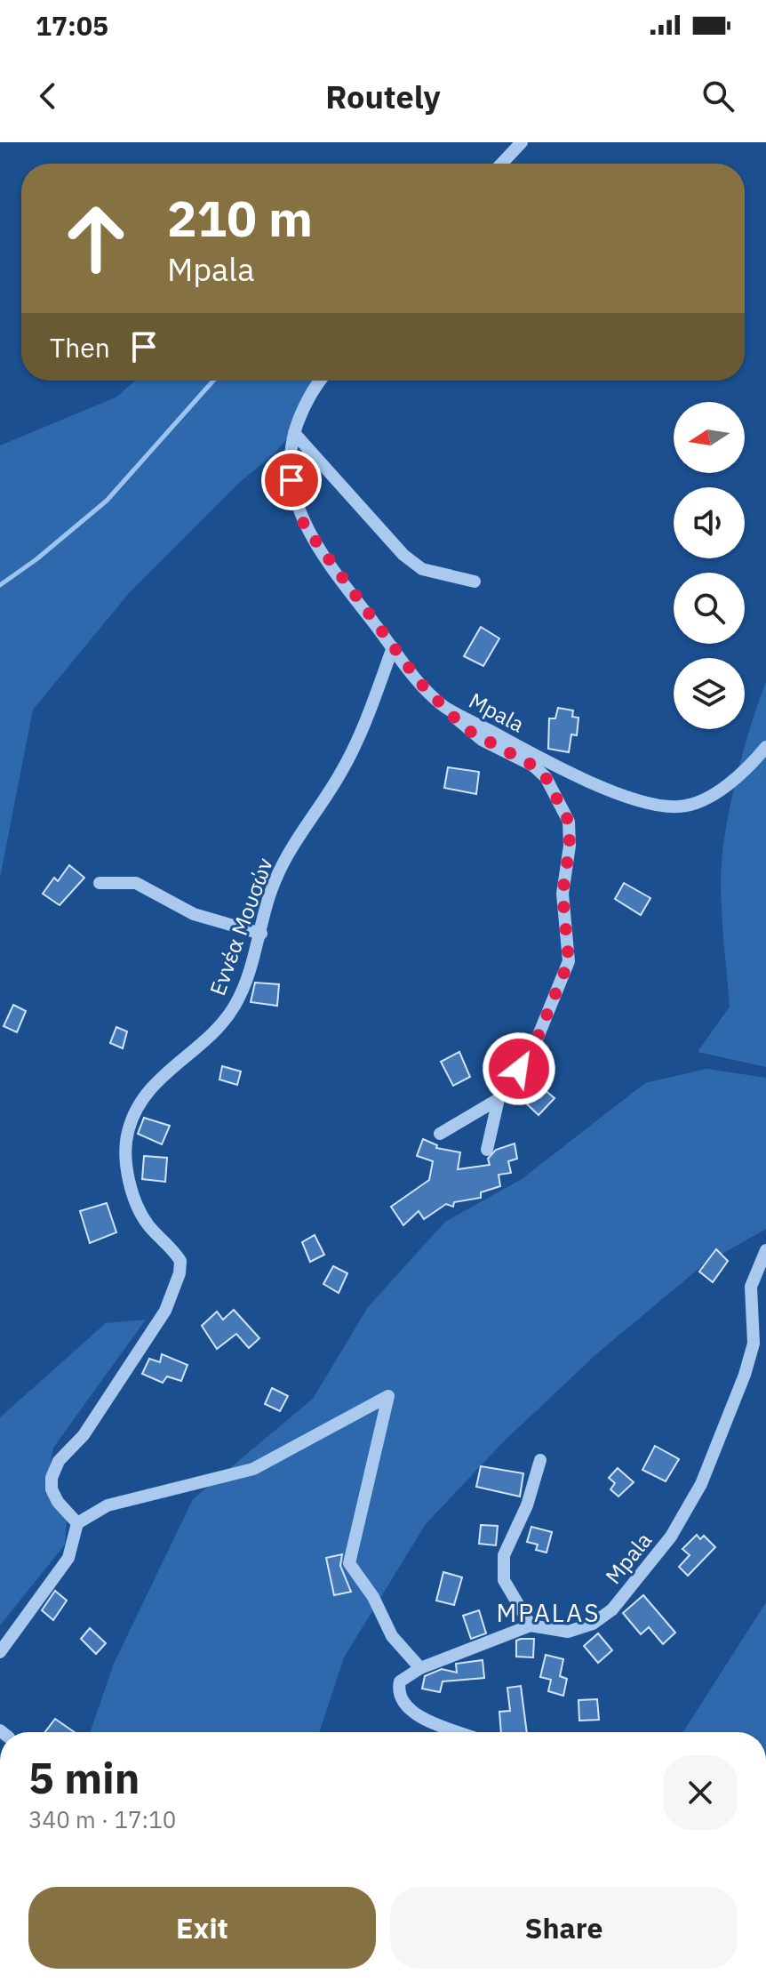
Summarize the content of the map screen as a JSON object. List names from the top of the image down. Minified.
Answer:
{"streets":{"street":["Mpala","Εννέα Μουσών"]},"crossings":[["Mpala","Εννέα Μουσών"]],"districts":["MPALAS"],"north":"left","page":{"status":"17:05","header":"Routely","turn":["210 m","Mpala"],"then":"Then","heading":["5 min","340 m · 17:10"],"buttons":["Exit","Share"]}}
